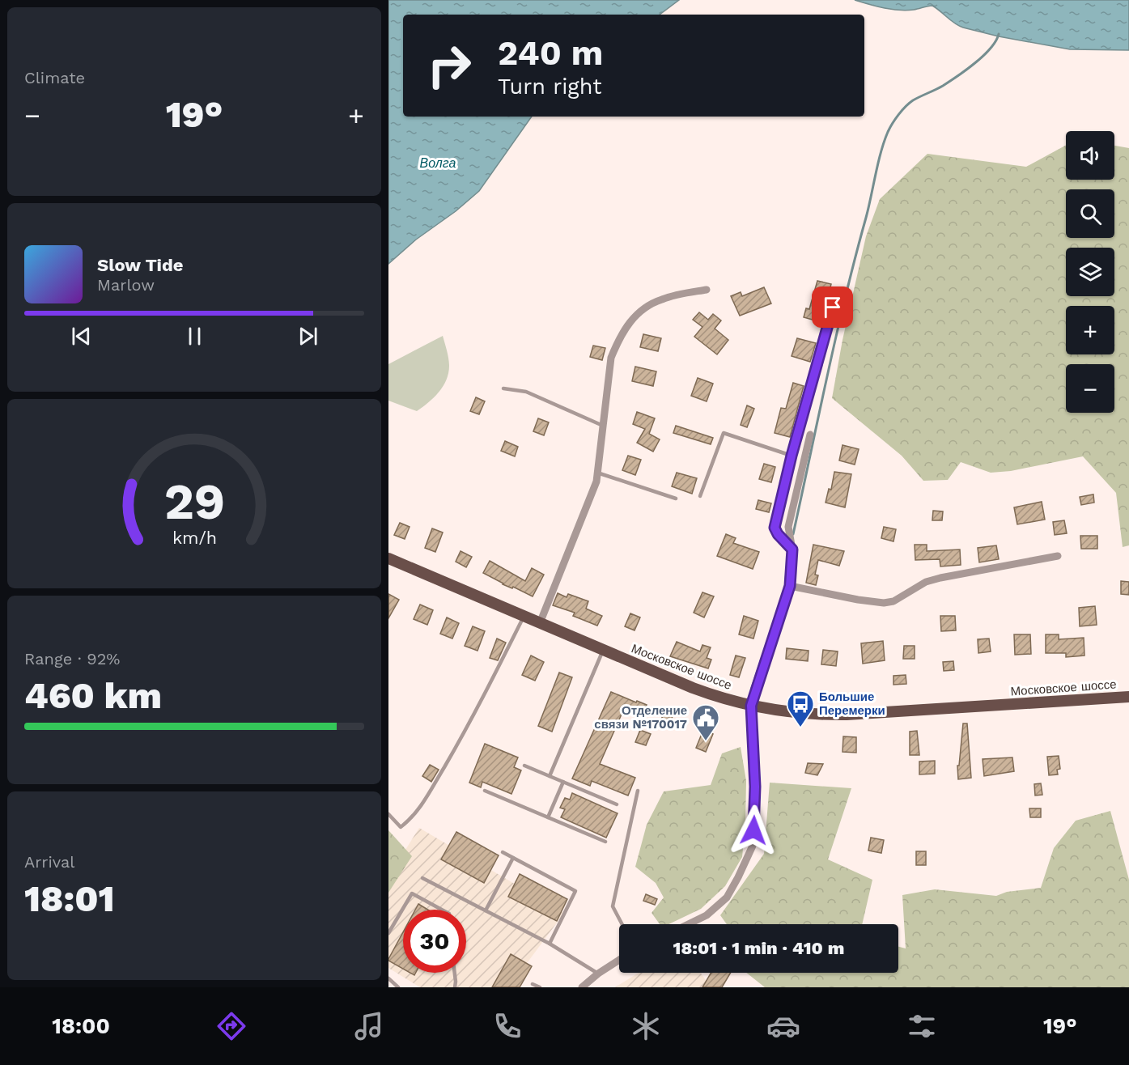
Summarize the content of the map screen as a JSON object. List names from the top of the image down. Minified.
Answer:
{"streets":{"main road":["Московское шоссе"]},"water":["Волга"],"places":{"bus stop":["Большие Перемерки"],"public building":["Отделение связи №170017"]},"page":{"tile":["Climate",["Range · 92%","460 km"],["Arrival","18:01"]],"turn":["240 m","Turn right"],"heat":["−","19°","+"],"map_buttons":["+","−"],"song":["Slow Tide","Marlow"],"limit":"30","trip":"18:01 · 1 min · 410 m","tabs":["18:00","19°"],"gauge":["29","km/h"]}}
